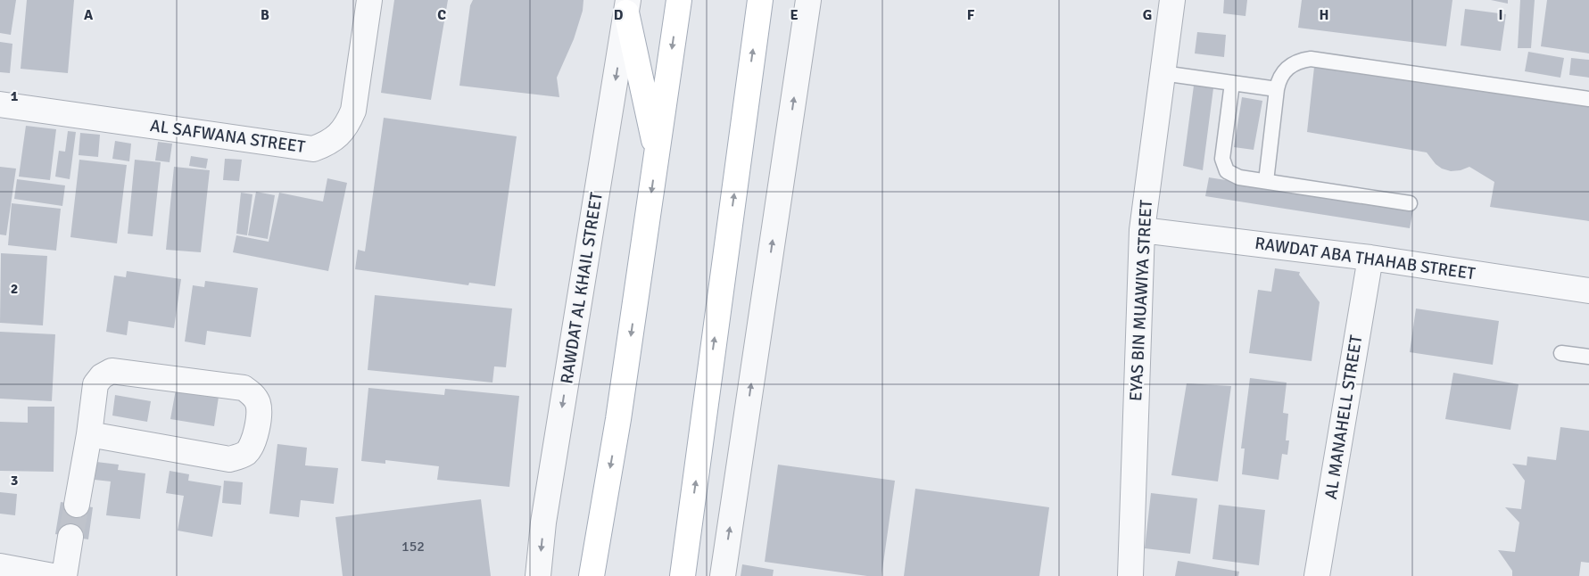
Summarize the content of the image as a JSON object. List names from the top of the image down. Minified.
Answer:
{"streets":{"street":["AL SAFWANA STREET","RAWDAT ABA THAHAB STREET","RAWDAT AL KHAIL STREET","EYAS BIN MUAWIYA STREET","AL MANAHELL STREET"]},"crossings":[["RAWDAT ABA THAHAB STREET","EYAS BIN MUAWIYA STREET"],["RAWDAT ABA THAHAB STREET","AL MANAHELL STREET"]],"house_numbers":["152"],"grid":{"columns":["A","B","C","D","E","F","G","H","I"],"rows":["1","2","3"]}}
